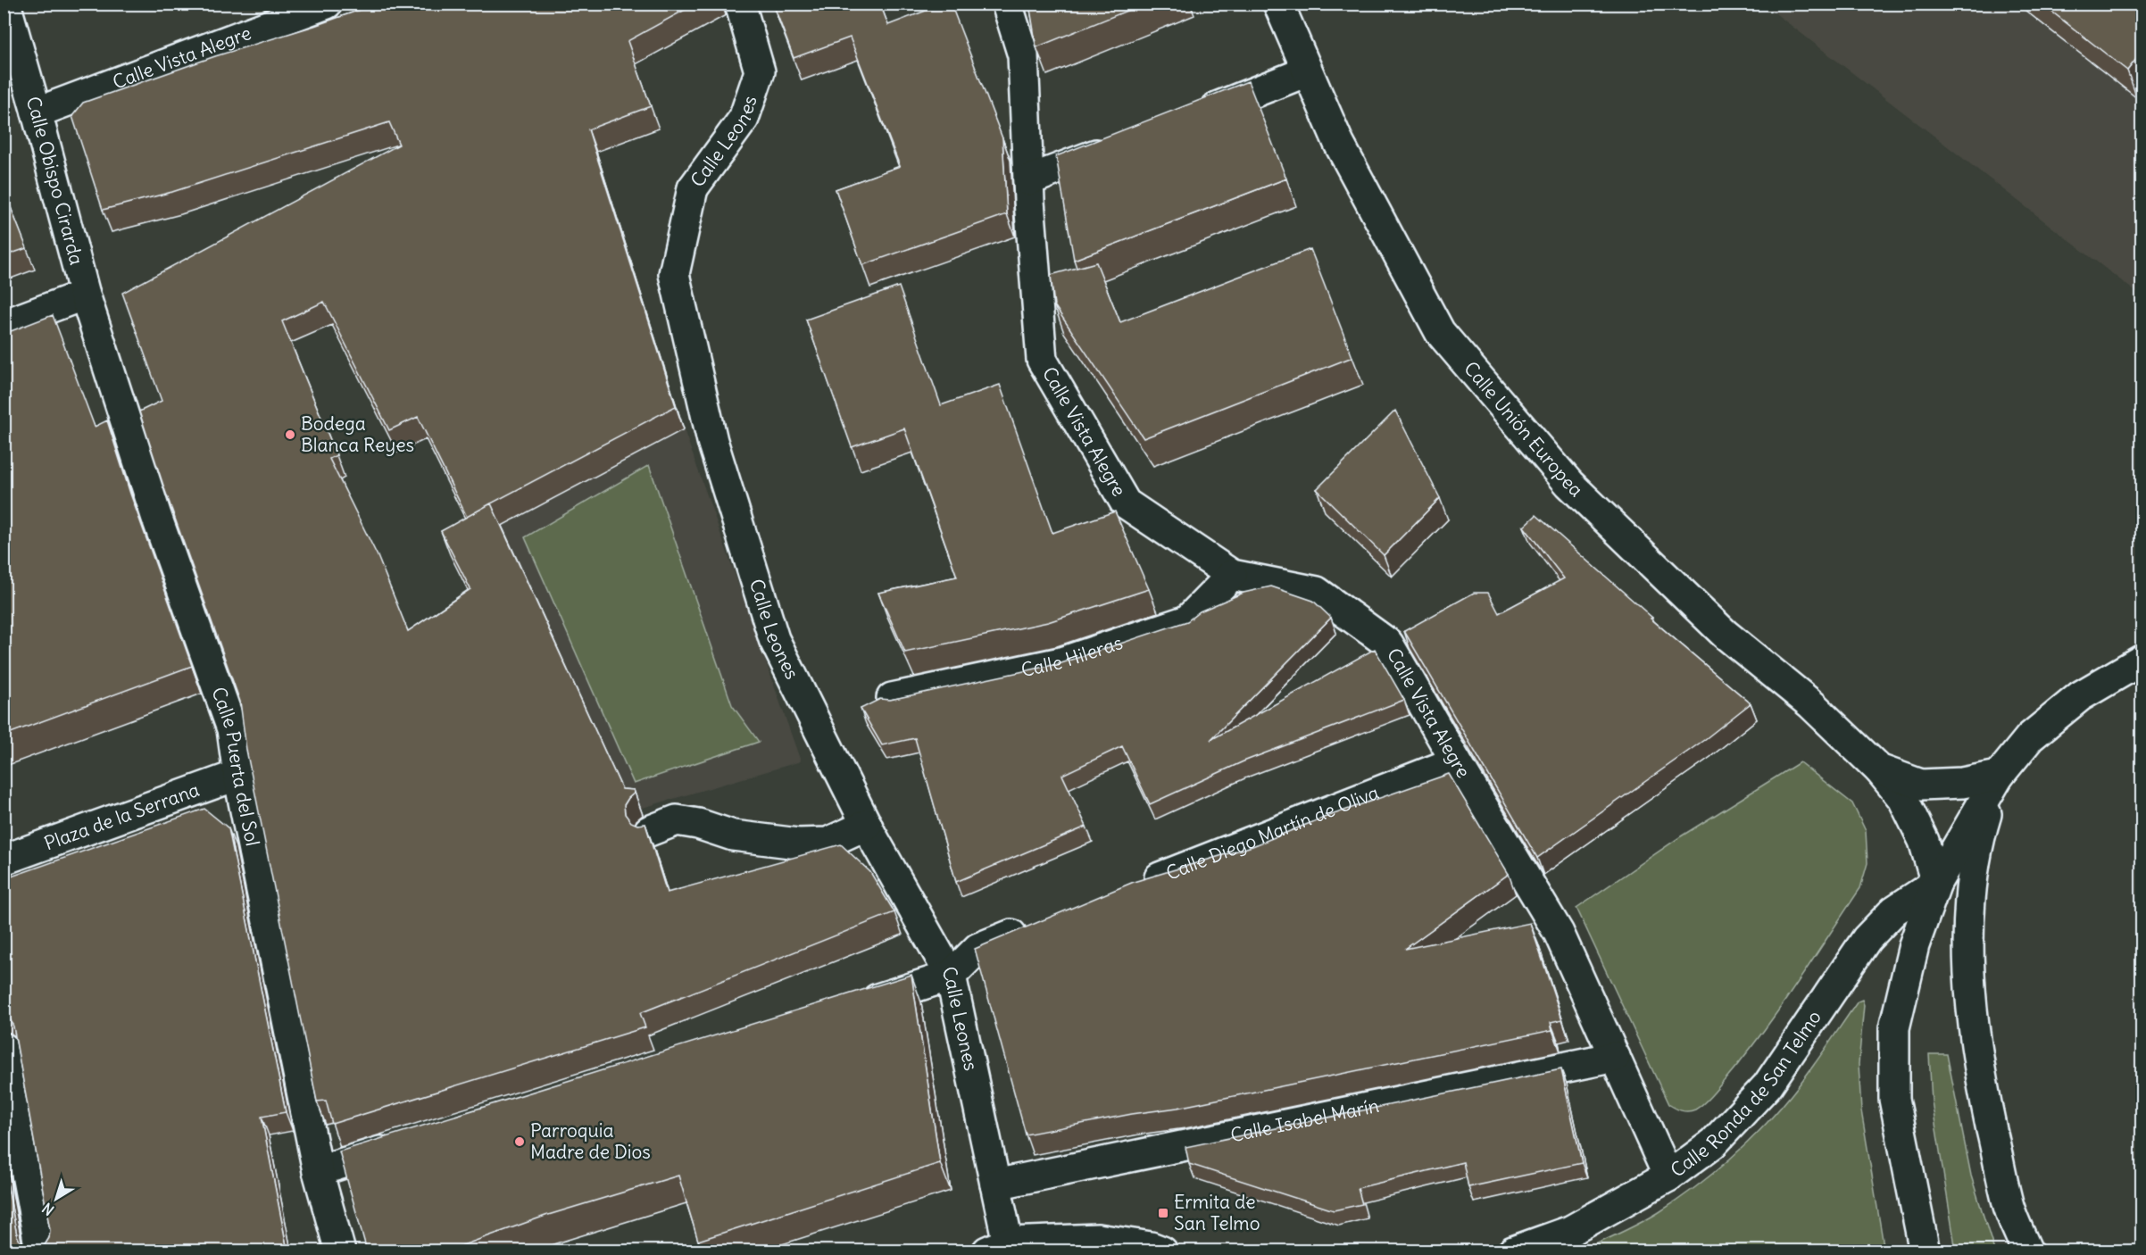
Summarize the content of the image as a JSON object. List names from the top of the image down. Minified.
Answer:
{"streets":{"street":["Calle Vista Alegre","Calle Leones","Calle Obispo Cirarda","Calle Unión Europea","Calle Hileras","Calle Puerta del Sol","Plaza de la Serrana","Calle Diego Martín de Oliva","Calle Ronda de San Telmo","Calle Isabel Marín"]},"crossings":[["Calle Vista Alegre","Calle Obispo Cirarda"],["Calle Vista Alegre","Calle Hileras"],["Calle Vista Alegre","Calle Diego Martín de Oliva"],["Calle Vista Alegre","Calle Ronda de San Telmo"],["Calle Vista Alegre","Calle Isabel Marín"],["Calle Leones","Calle Isabel Marín"],["Calle Obispo Cirarda","Calle Puerta del Sol"],["Calle Unión Europea","Calle Ronda de San Telmo"],["Calle Puerta del Sol","Plaza de la Serrana"]],"places":{"other":["Bodega Blanca Reyes","Parroquia Madre de Dios"],"transit":["Ermita de San Telmo"]},"north":"bottom left"}
